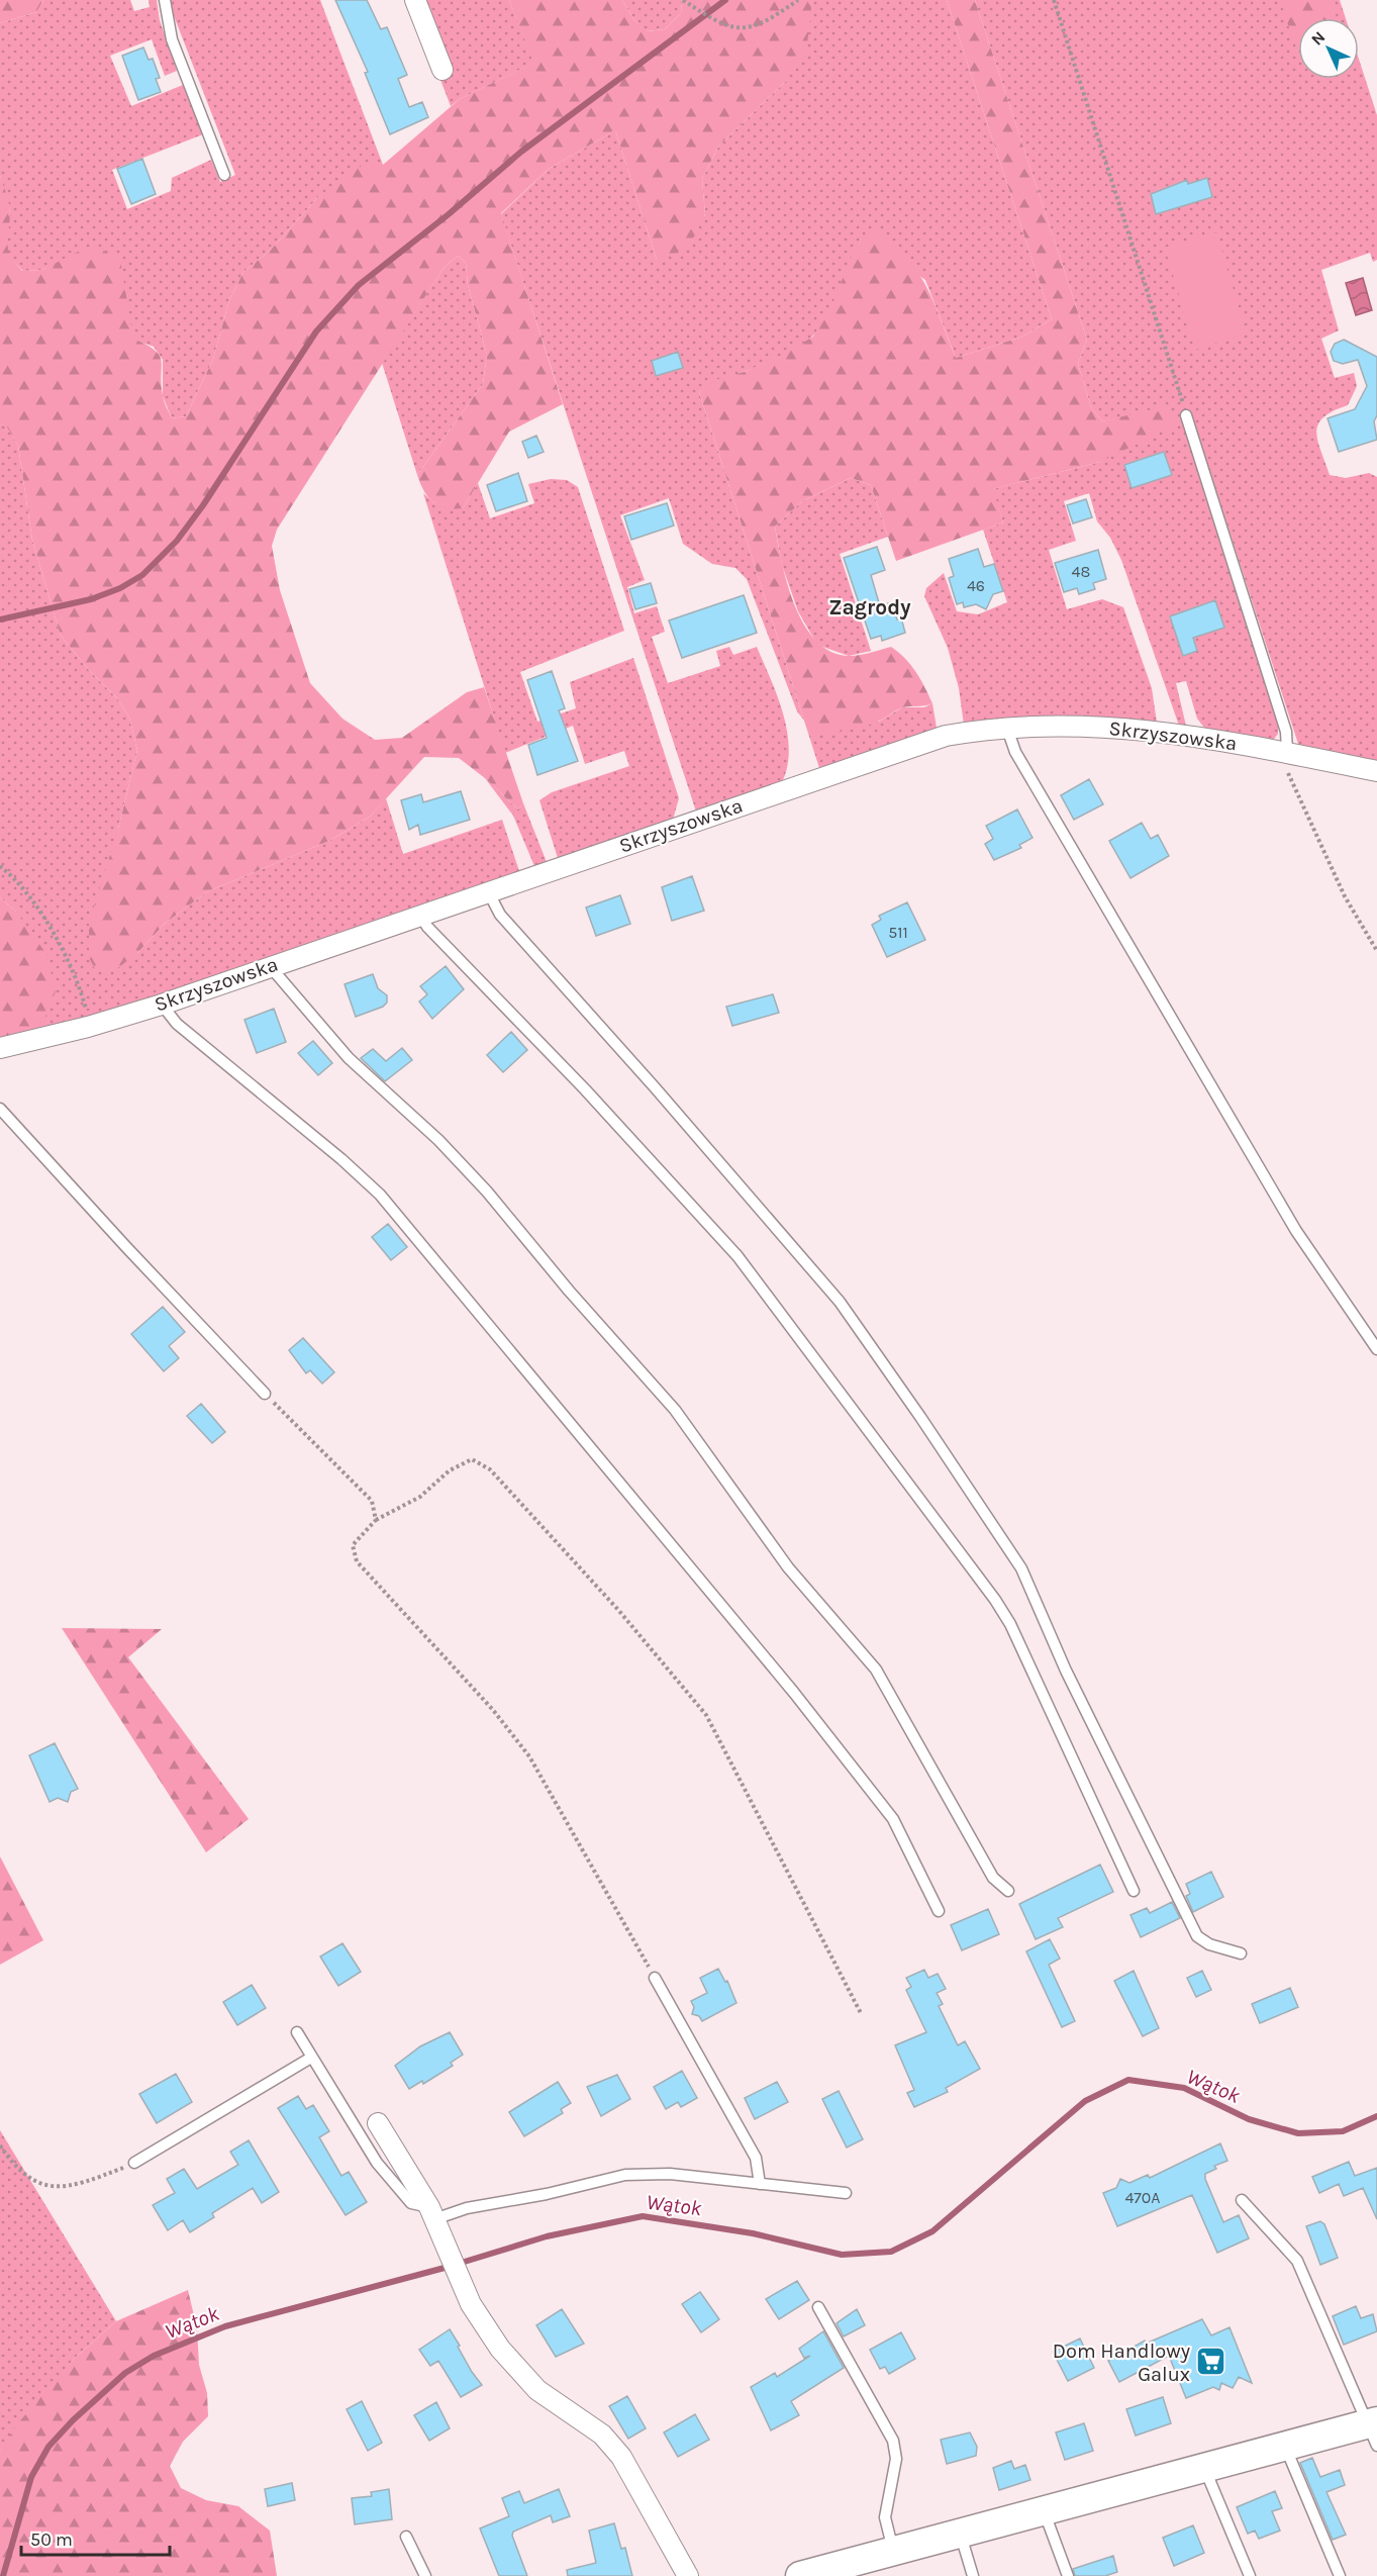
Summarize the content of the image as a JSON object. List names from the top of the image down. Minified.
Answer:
{"streets":{"street":["Skrzyszowska"]},"districts":["Zagrody"],"water":["Wątok"],"places":{"supermarket":["Dom Handlowy Galux"]},"house_numbers":["48","46","511","470A"],"scale_bar":"50 m","north":"top left"}
